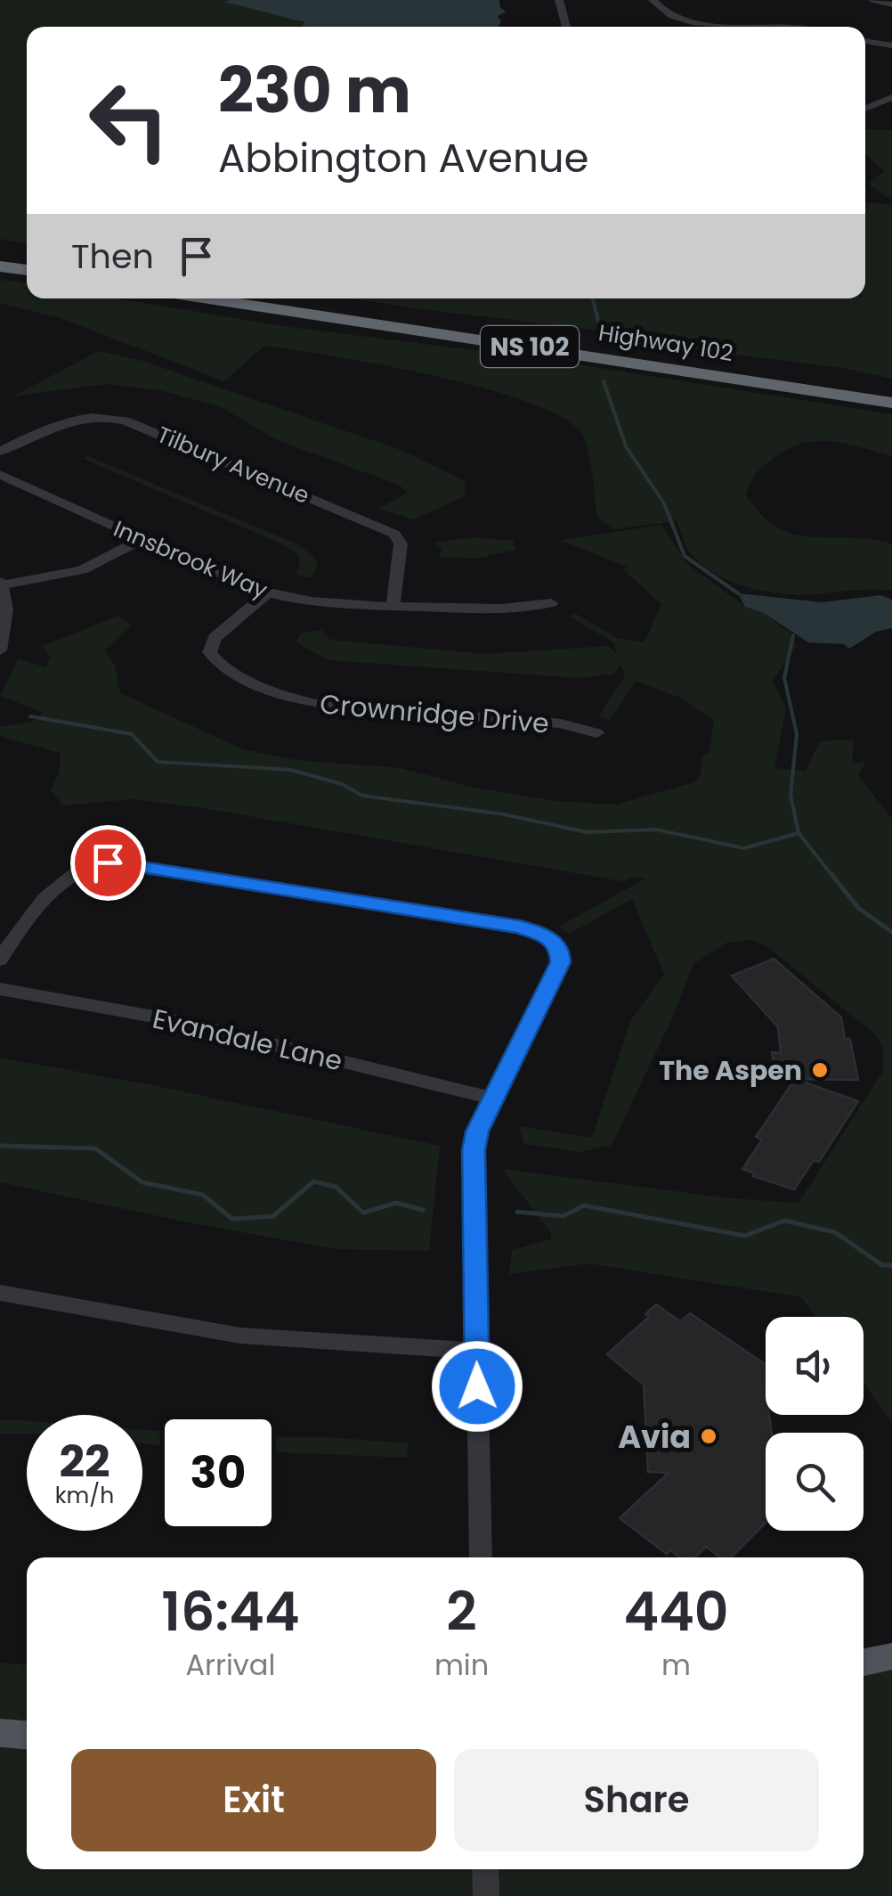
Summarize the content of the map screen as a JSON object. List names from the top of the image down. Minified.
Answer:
{"streets":{"highway":["Highway 102","NS 102"],"street":["Tilbury Avenue","Innsbrook Way","Crownridge Drive","Evandale Lane"]},"crossings":[["Tilbury Avenue","Innsbrook Way"],["Innsbrook Way","Crownridge Drive"]],"places":["The Aspen","Avia"],"page":{"turn":["230 m","Abbington Avenue"],"then":"Then","speed":"22 km/h","limit":"30","eta":["16:44","Arrival","2","min","440","m"],"buttons":["Exit","Share"]}}
